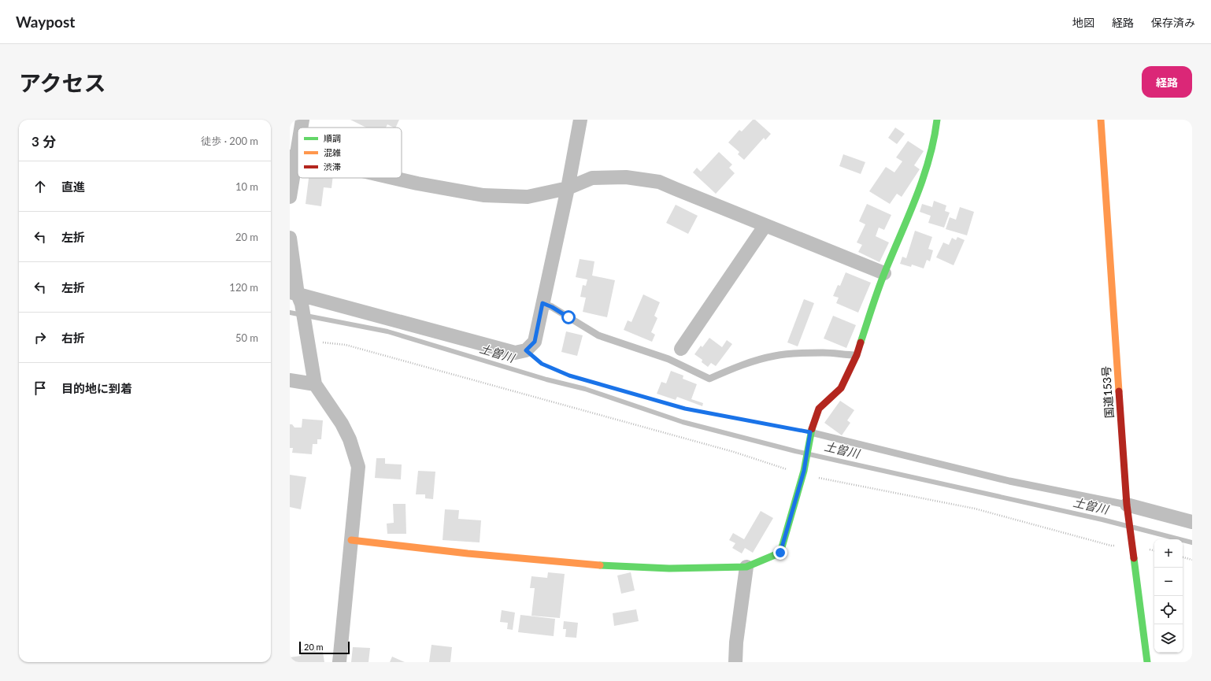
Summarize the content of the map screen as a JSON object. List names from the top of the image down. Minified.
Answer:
{"streets":{"main road":["国道153号"]},"water":["土曽川"],"legend":["順調","混雑","渋滞"],"scale_bar":"20 m","page":{"header":"Waypost","nav":["地図","経路","保存済み"],"title":"アクセス","buttons":"経路","heading":["3 分","徒歩 · 200 m"],"list":[["直進","10 m"],["左折","20 m"],["左折","120 m"],["右折","50 m"],"目的地に到着"],"map_buttons":["+","−"],"scale":"20 m"}}
